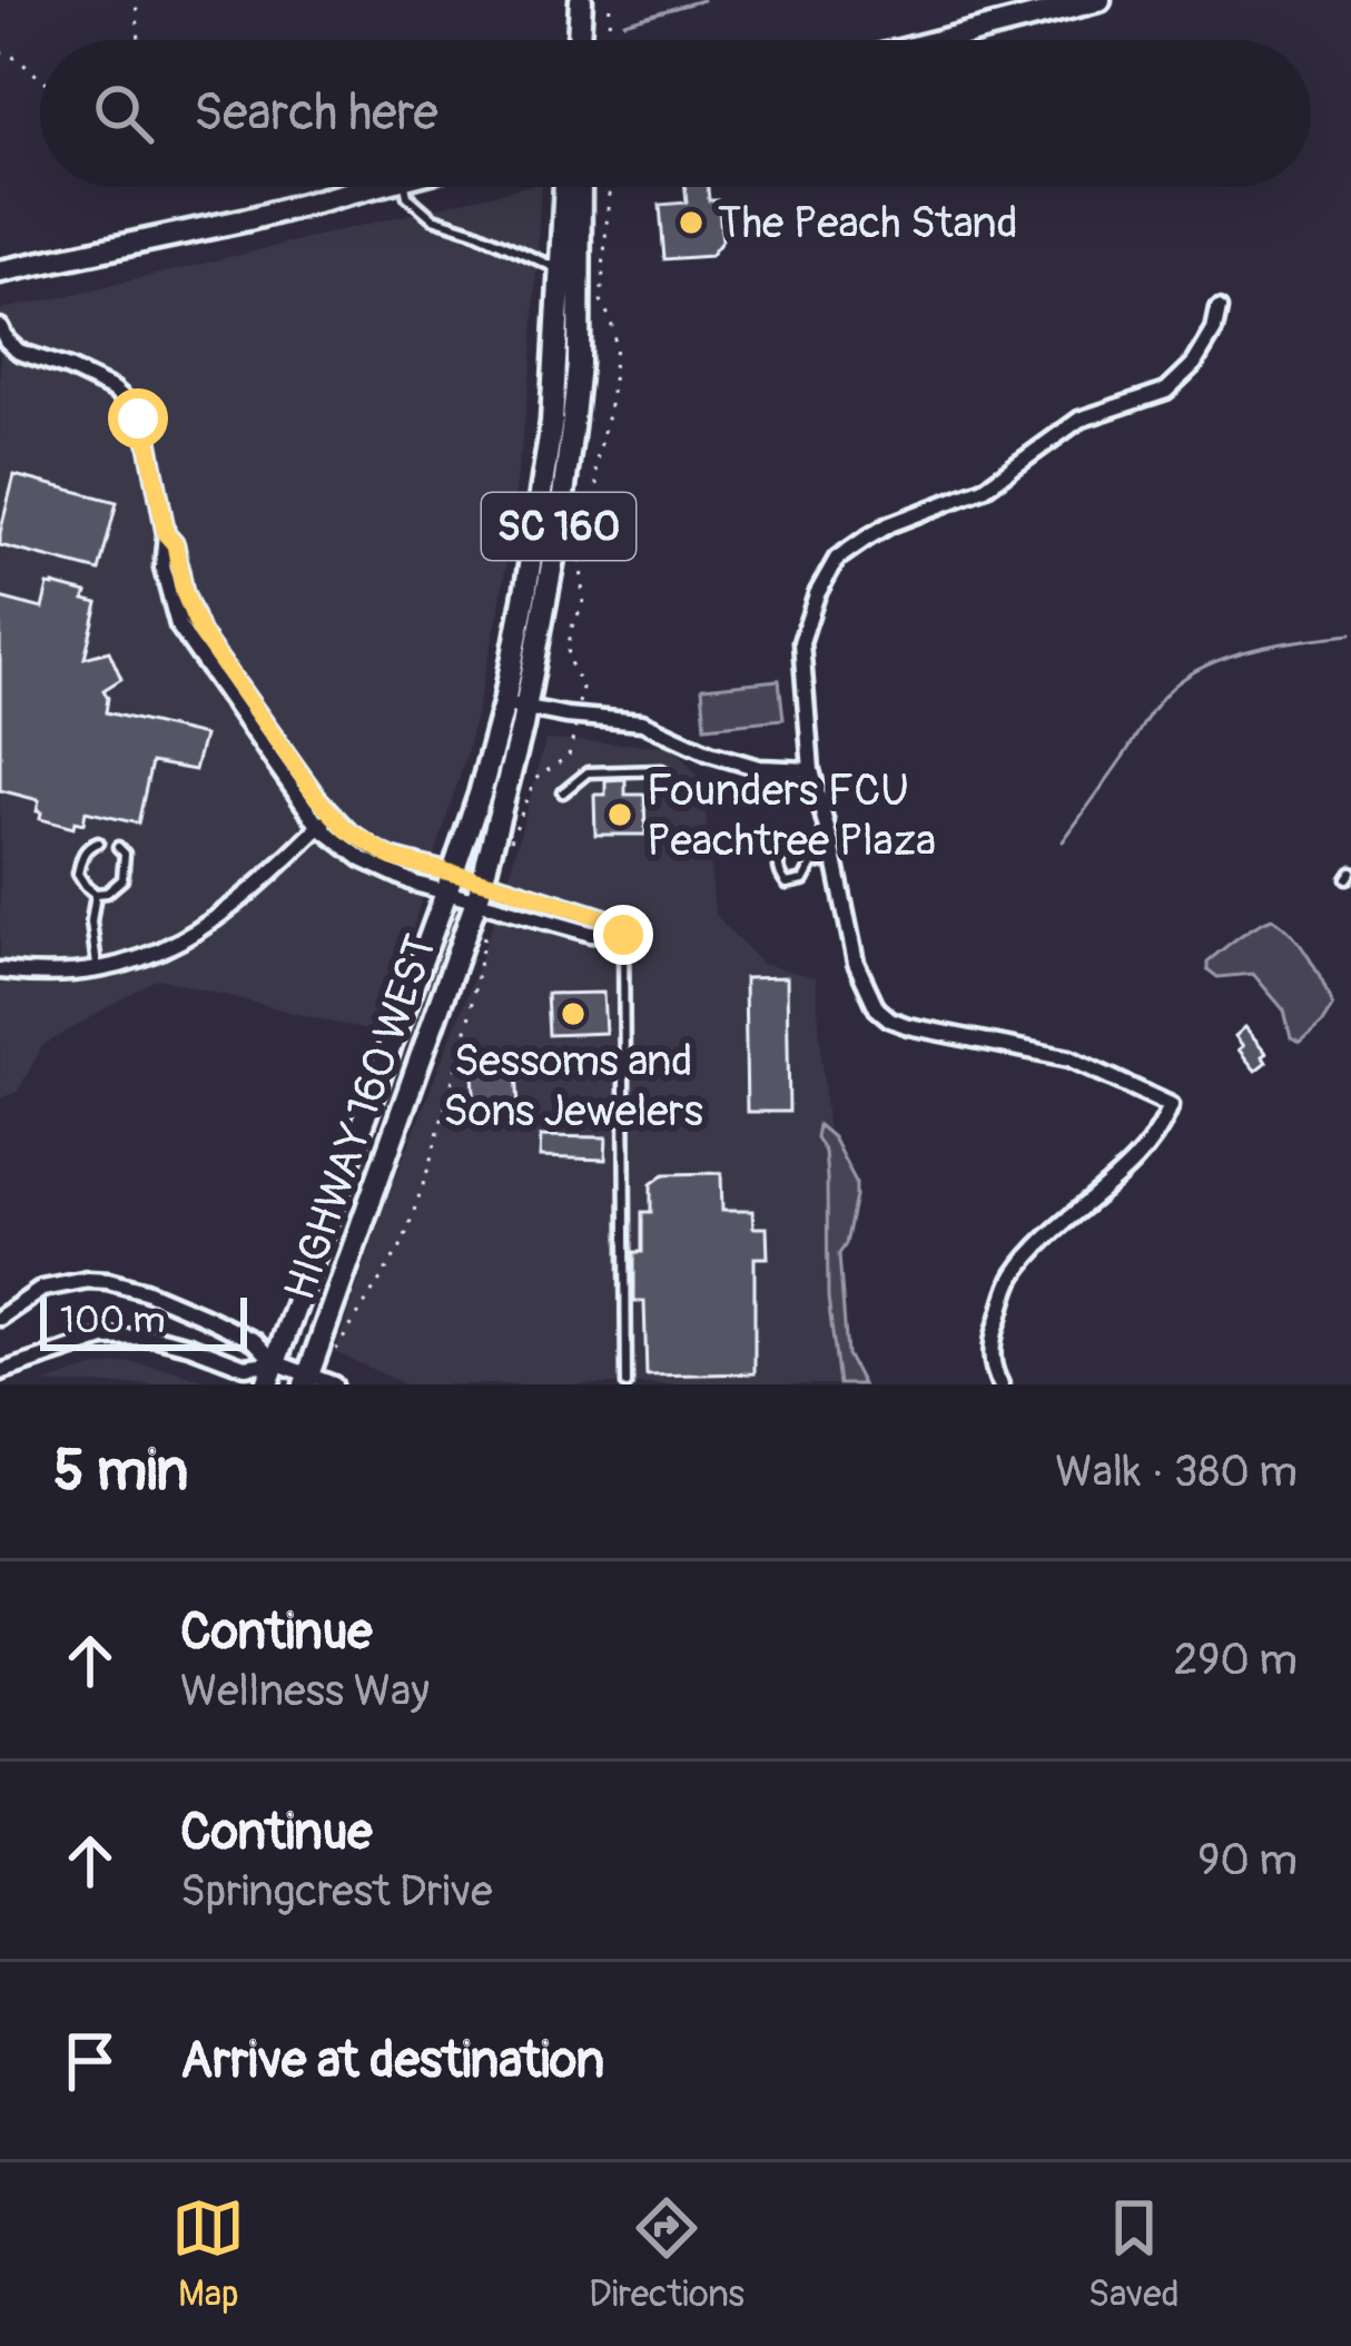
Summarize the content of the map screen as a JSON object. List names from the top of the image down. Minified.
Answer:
{"streets":{"main road":["SC 160","HIGHWAY 160 WEST"]},"places":["The Peach Stand","Founders FCU Peachtree Plaza","Sessoms and Sons Jewelers"],"scale_bar":"100 m","page":{"search":"Search here","scale":"100 m","heading":["5 min","Walk · 380 m"],"list":[["Continue","Wellness Way","290 m"],["Continue","Springcrest Drive","90 m"],"Arrive at destination"],"nav":["Map","Directions","Saved"]}}
